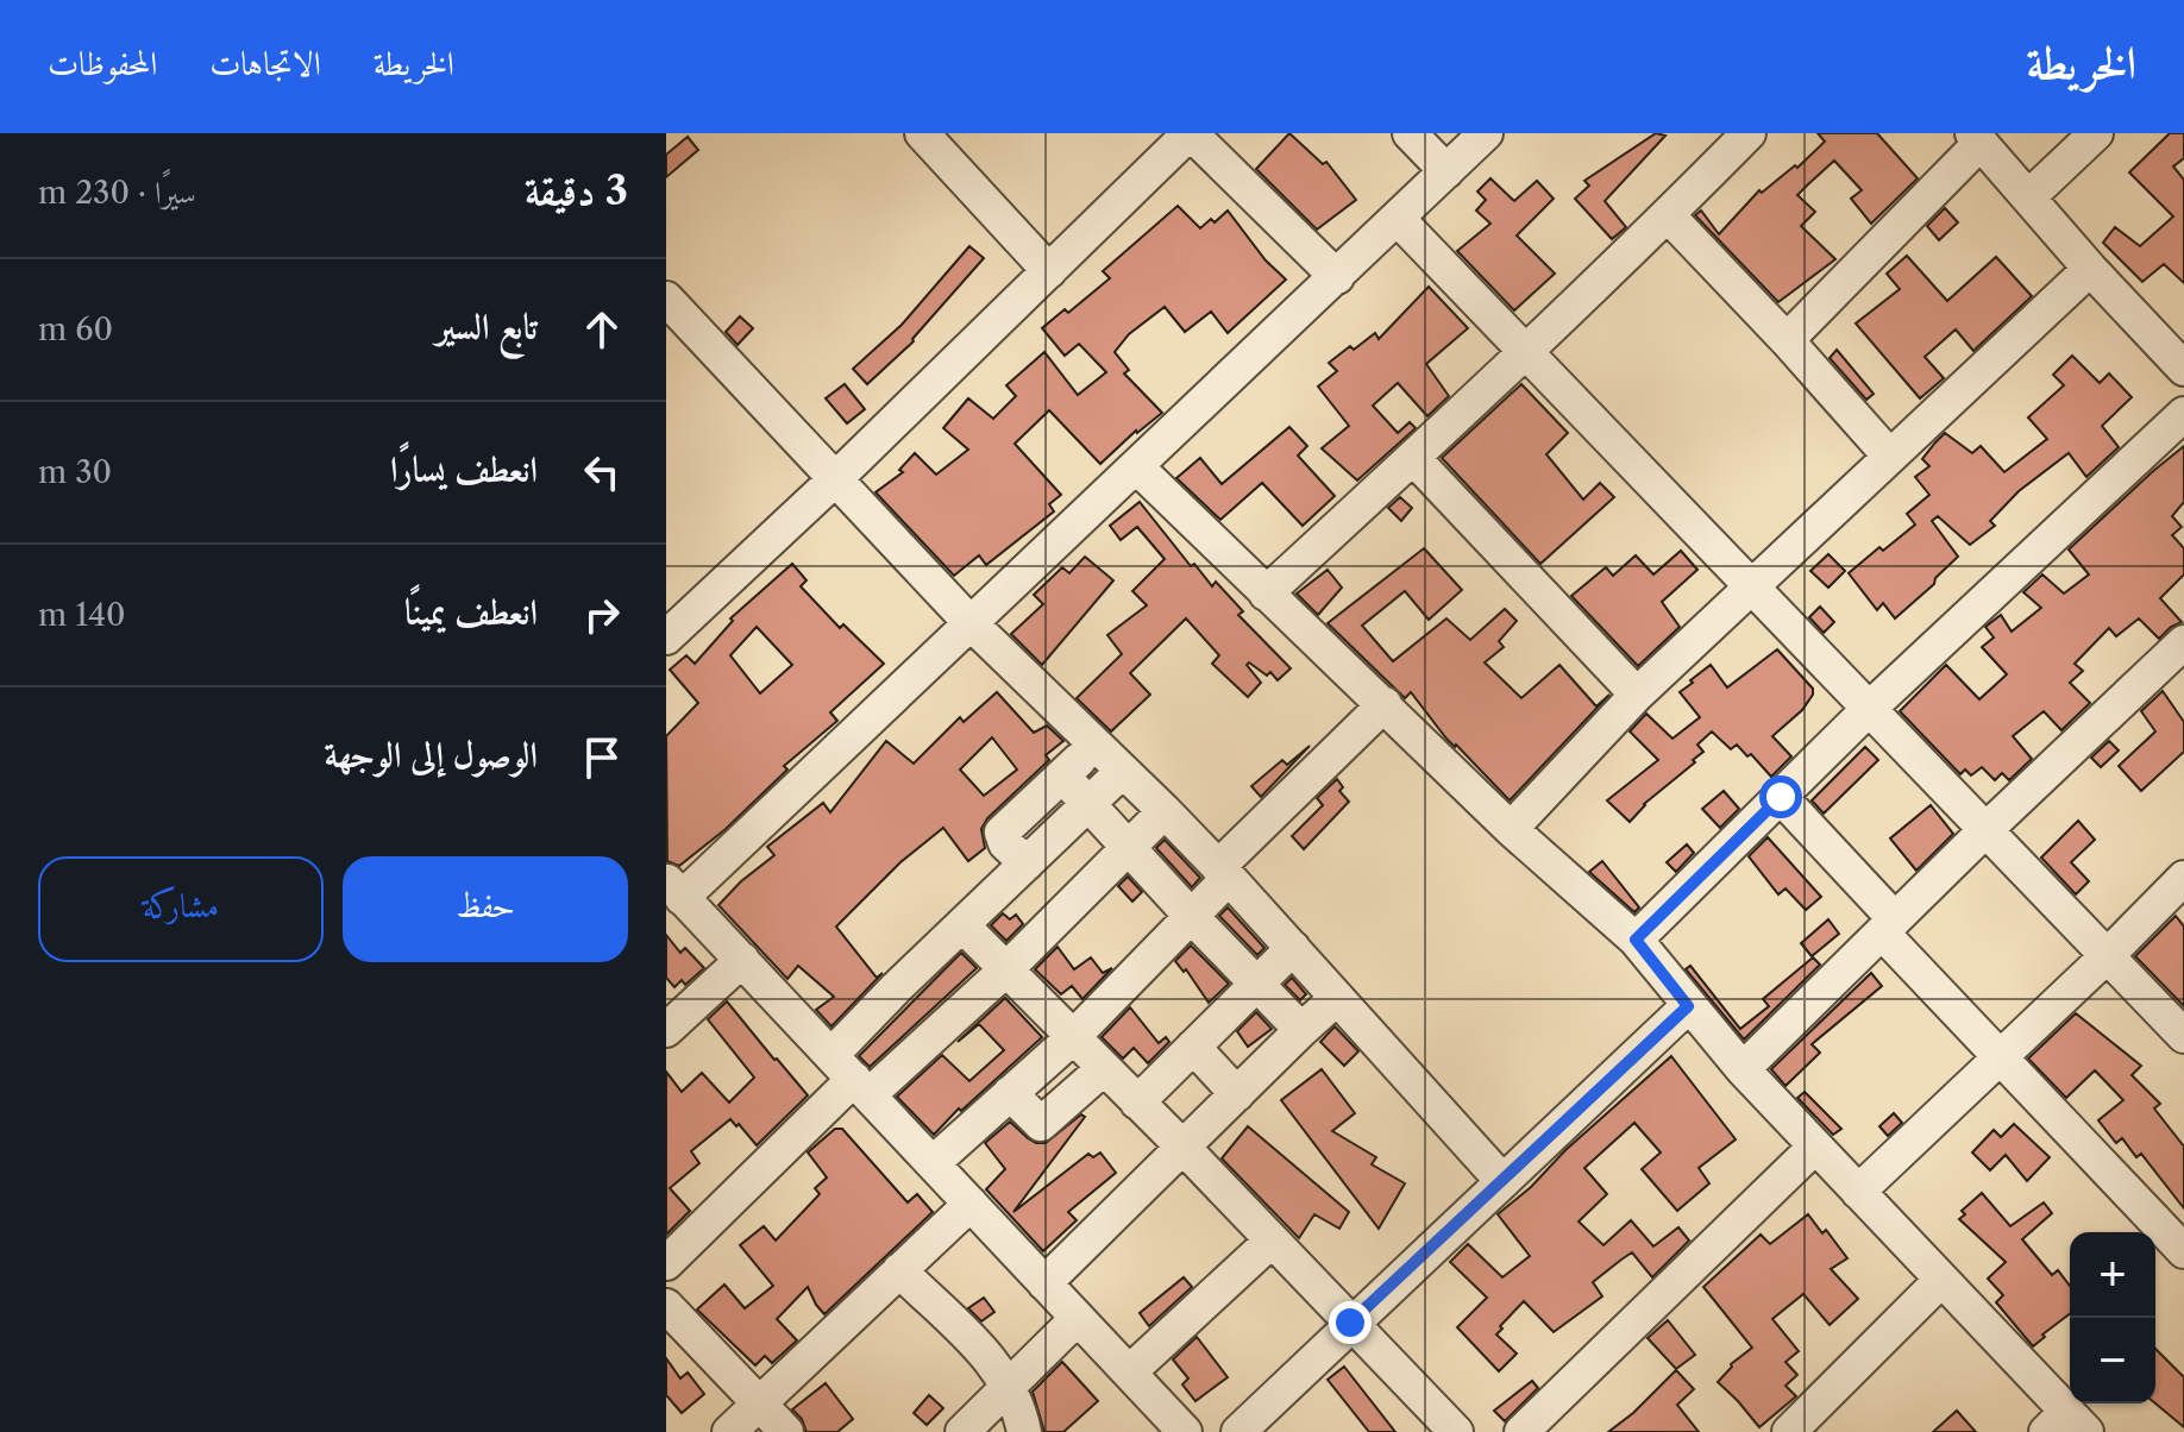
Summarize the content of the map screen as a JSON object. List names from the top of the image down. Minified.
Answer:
{"page":{"header":"الخريطة","nav":["الخريطة","الاتجاهات","المحفوظات"],"heading":["3 دقيقة","سيرًا · 230 m"],"list":[["تابع السير","60 m"],["انعطف يسارًا","30 m"],["انعطف يمينًا","140 m"],"الوصول إلى الوجهة"],"buttons":["حفظ","مشاركة"],"map_buttons":["+","−"]}}
